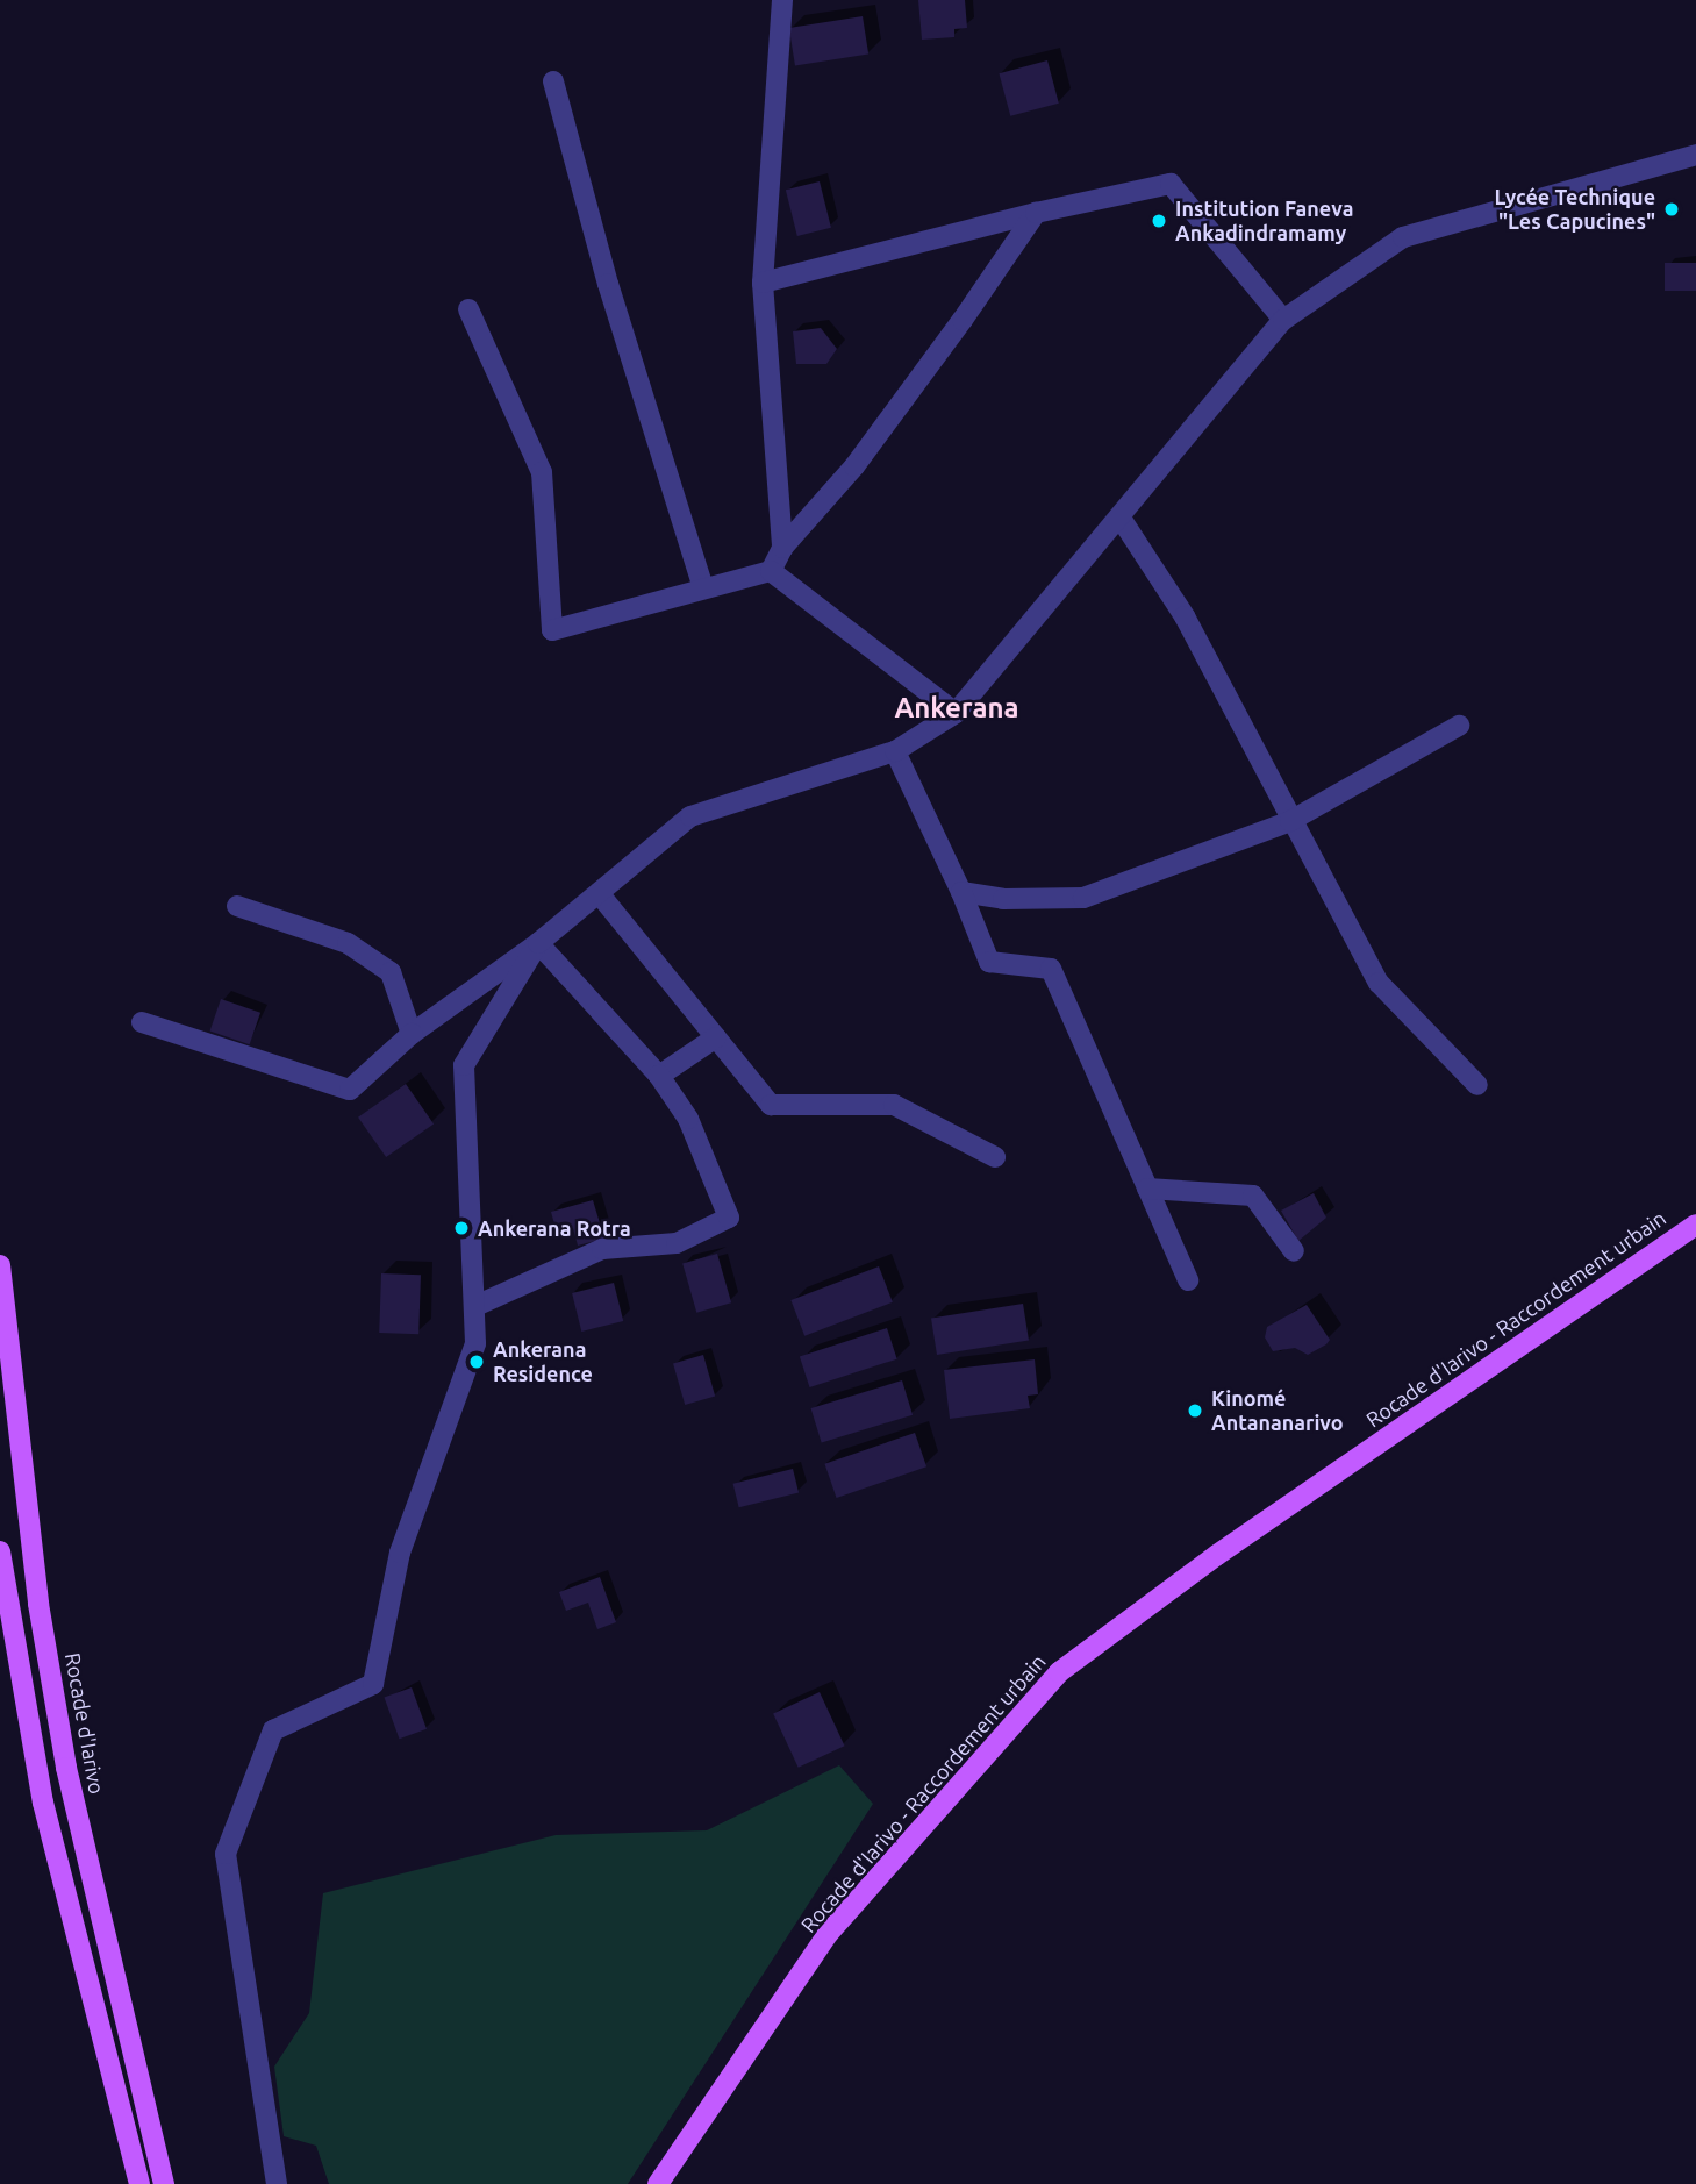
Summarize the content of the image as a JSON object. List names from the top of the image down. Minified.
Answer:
{"streets":{"main road":["Rocade d'Iarivo - Raccordement urbain","Rocade d'Iarivo"]},"districts":["Ankerana"],"places":["Lycée Technique \"Les Capucines\"","Institution Faneva Ankadindramamy","Ankerana Rotra","Ankerana Residence","Kinomé Antananarivo"]}
